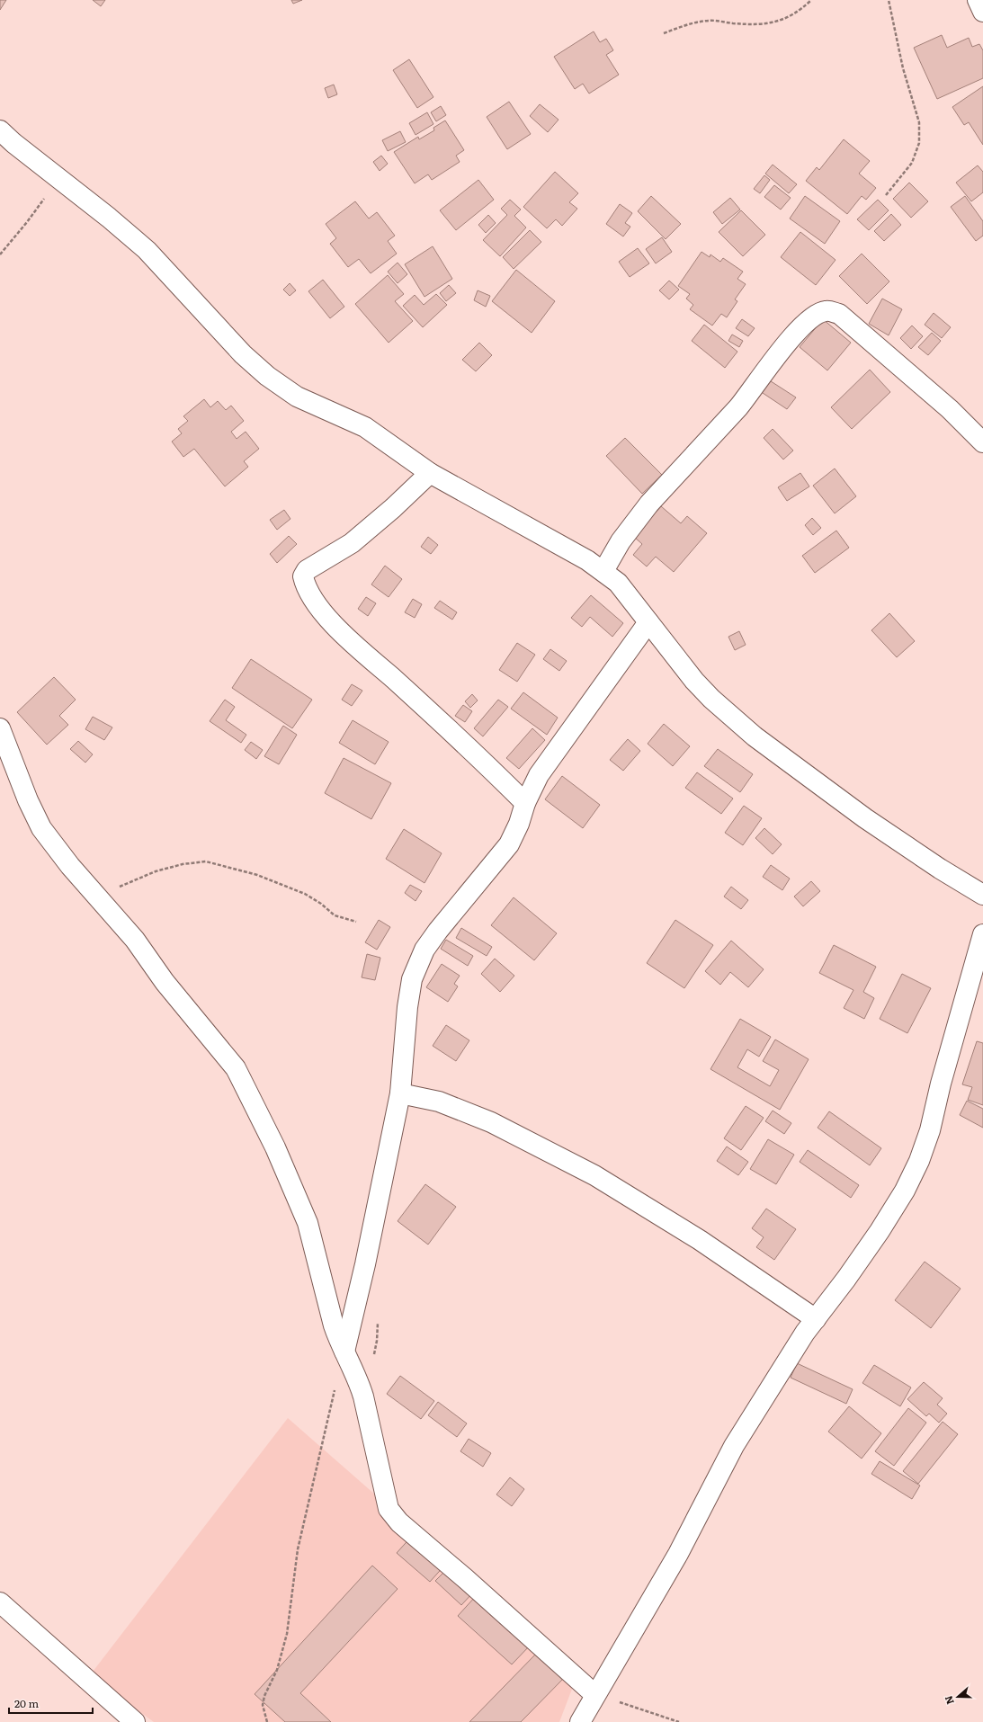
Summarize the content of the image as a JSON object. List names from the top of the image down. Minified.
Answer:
{"scale_bar":"20 m","north":"left"}
